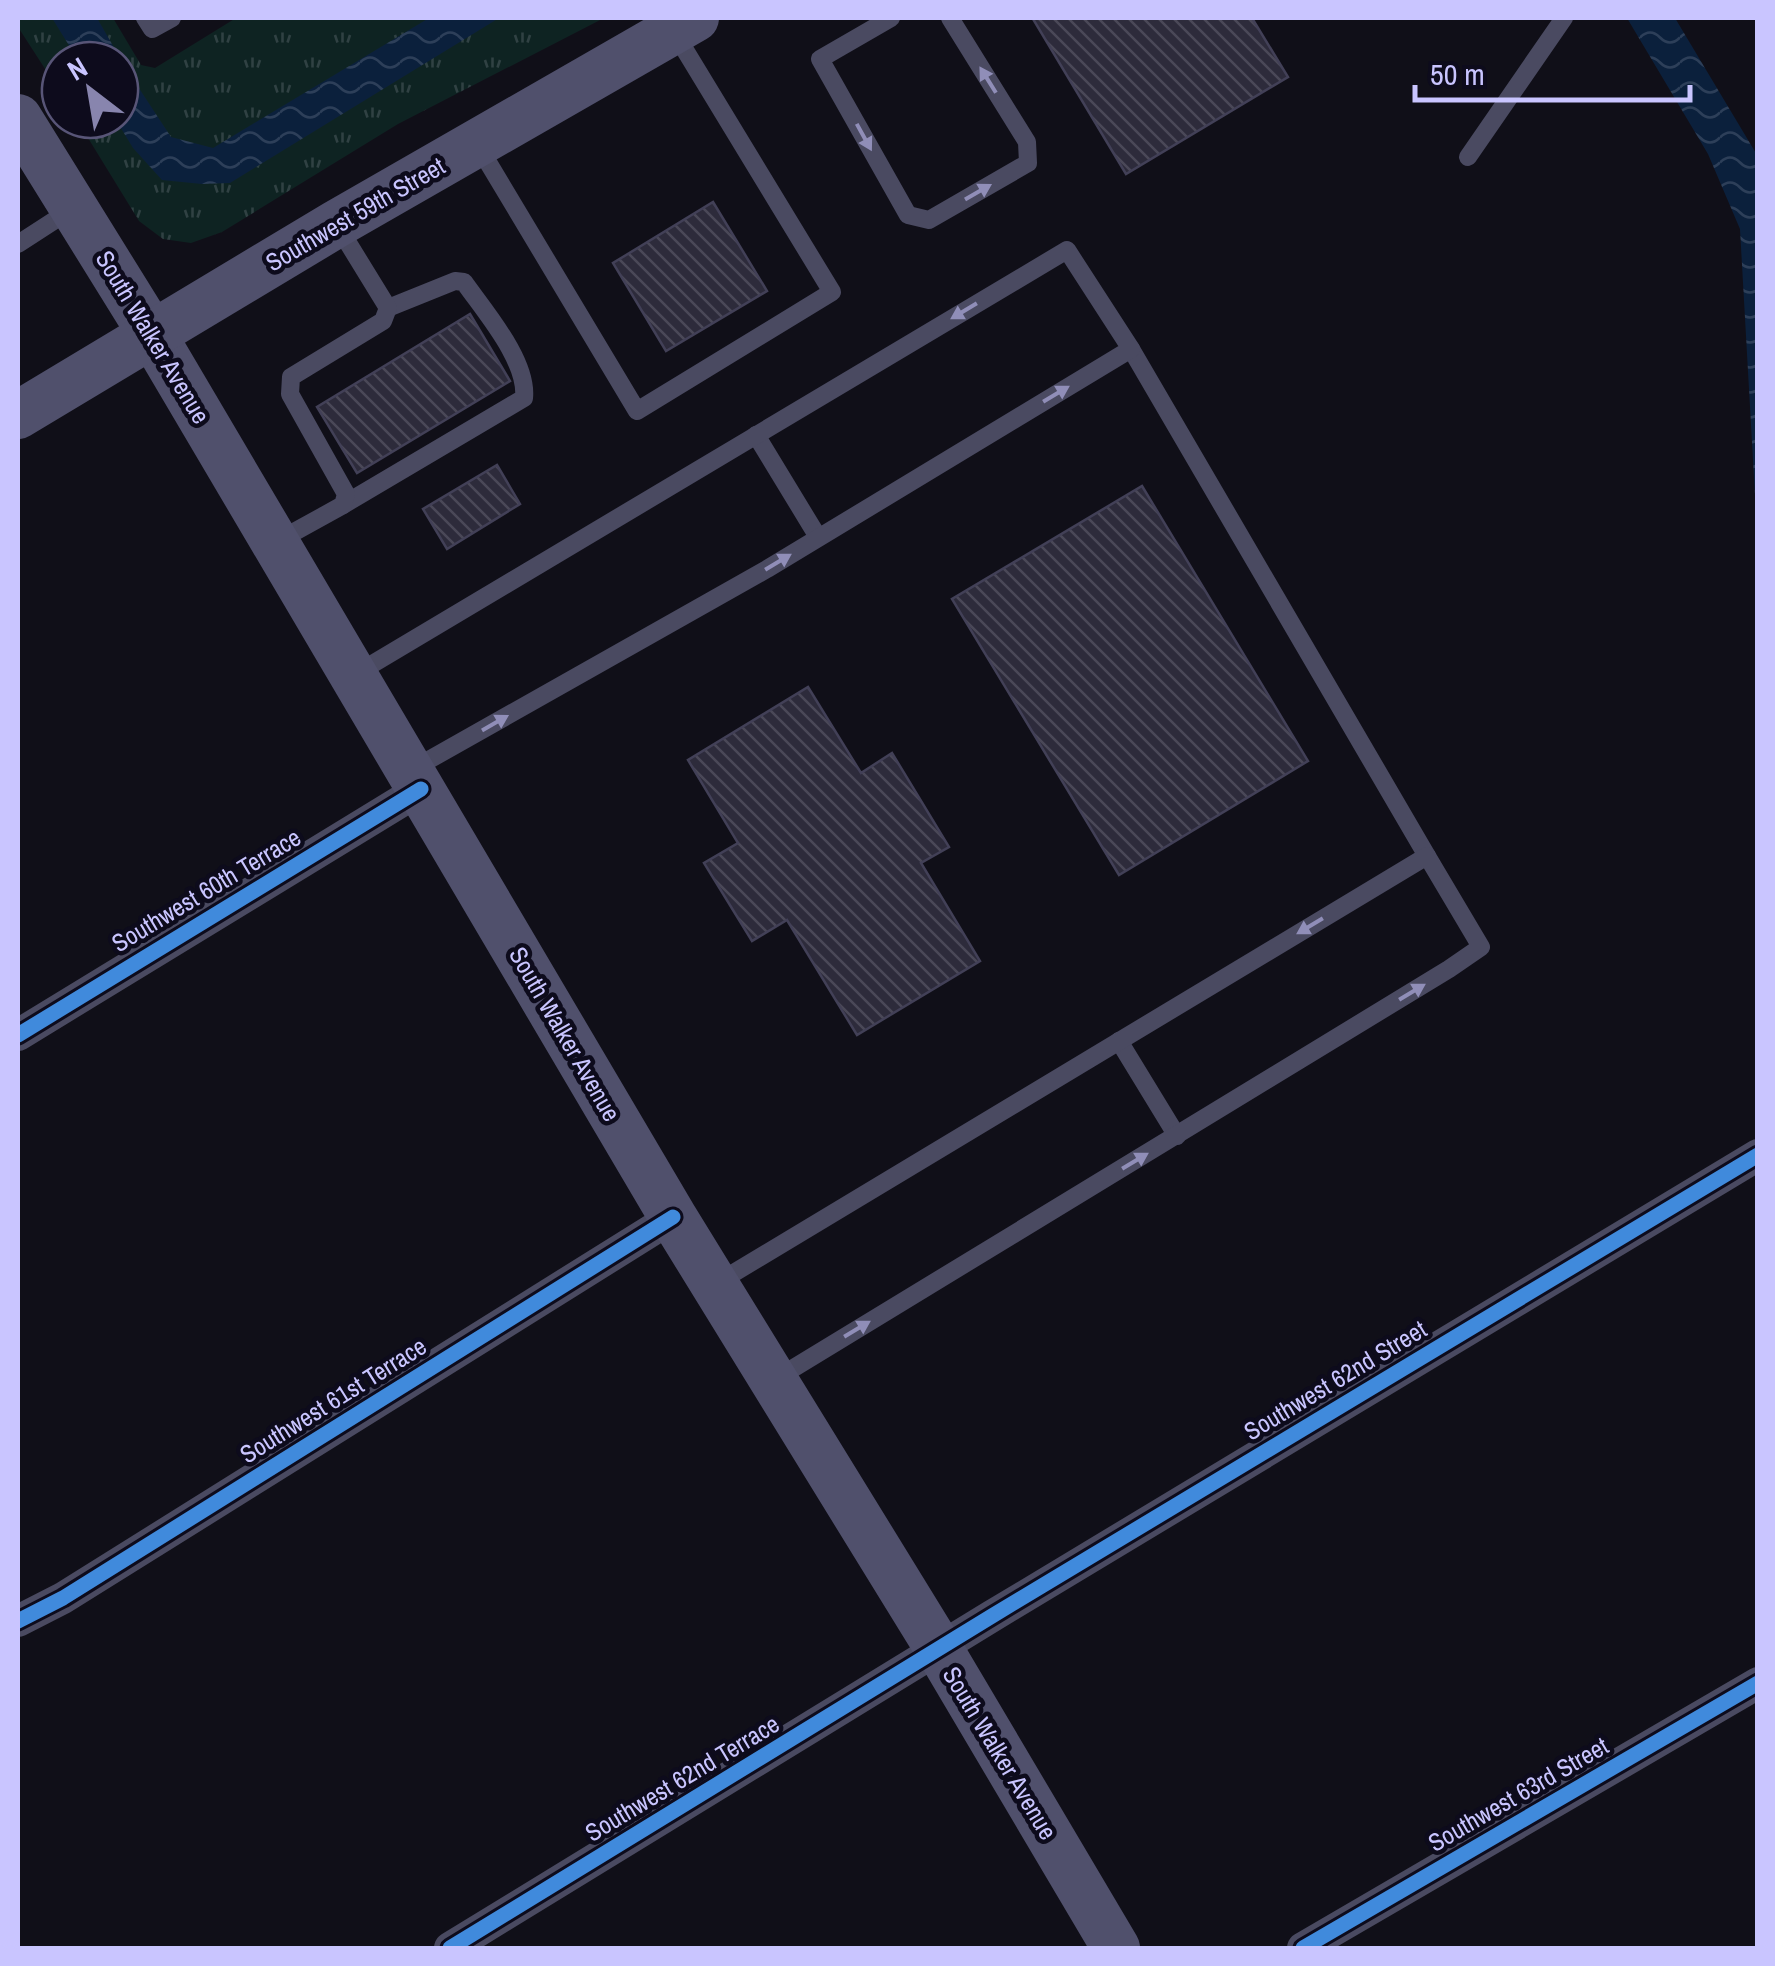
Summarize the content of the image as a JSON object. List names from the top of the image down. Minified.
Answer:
{"streets":{"main road":["Southwest 59th Street","South Walker Avenue"],"street":["Southwest 60th Terrace","Southwest 62nd Street","Southwest 61st Terrace","Southwest 62nd Terrace","Southwest 63rd Street"]},"crossings":[["Southwest 59th Street","South Walker Avenue"],["South Walker Avenue","Southwest 60th Terrace"],["South Walker Avenue","Southwest 62nd Street"],["South Walker Avenue","Southwest 61st Terrace"],["South Walker Avenue","Southwest 62nd Terrace"],["Southwest 62nd Street","Southwest 62nd Terrace"]],"scale_bar":"50 m","north":"top left"}
